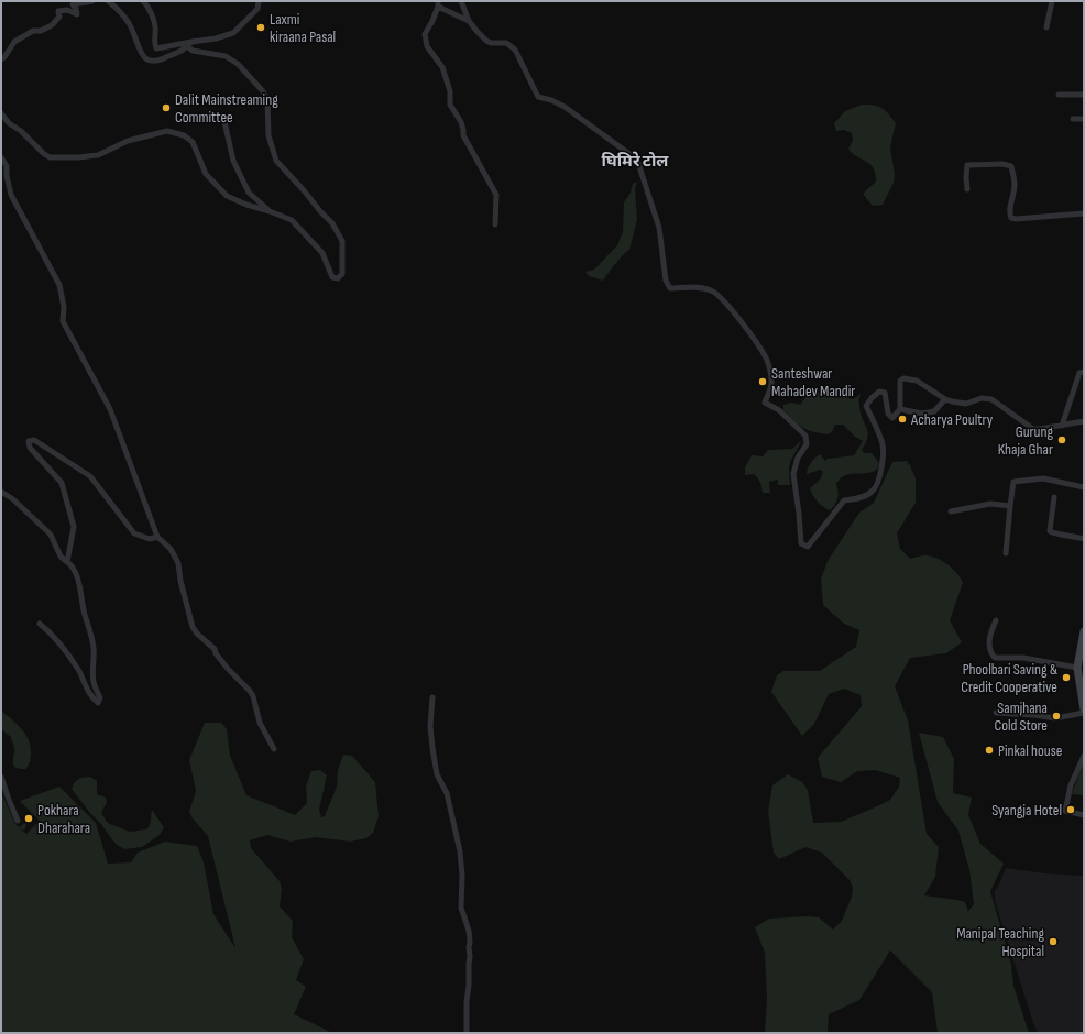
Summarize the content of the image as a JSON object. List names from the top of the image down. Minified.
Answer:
{"districts":["घिमिरे टोल"],"places":["Laxmi kiraana Pasal","Dalit Mainstreaming Committee","Santeshwar Mahadev Mandir","Acharya Poultry","Gurung Khaja Ghar","Phoolbari Saving & Credit Cooperative","Samjhana Cold Store","Pinkal house","Syangja Hotel","Pokhara Dharahara","Manipal Teaching Hospital"]}
